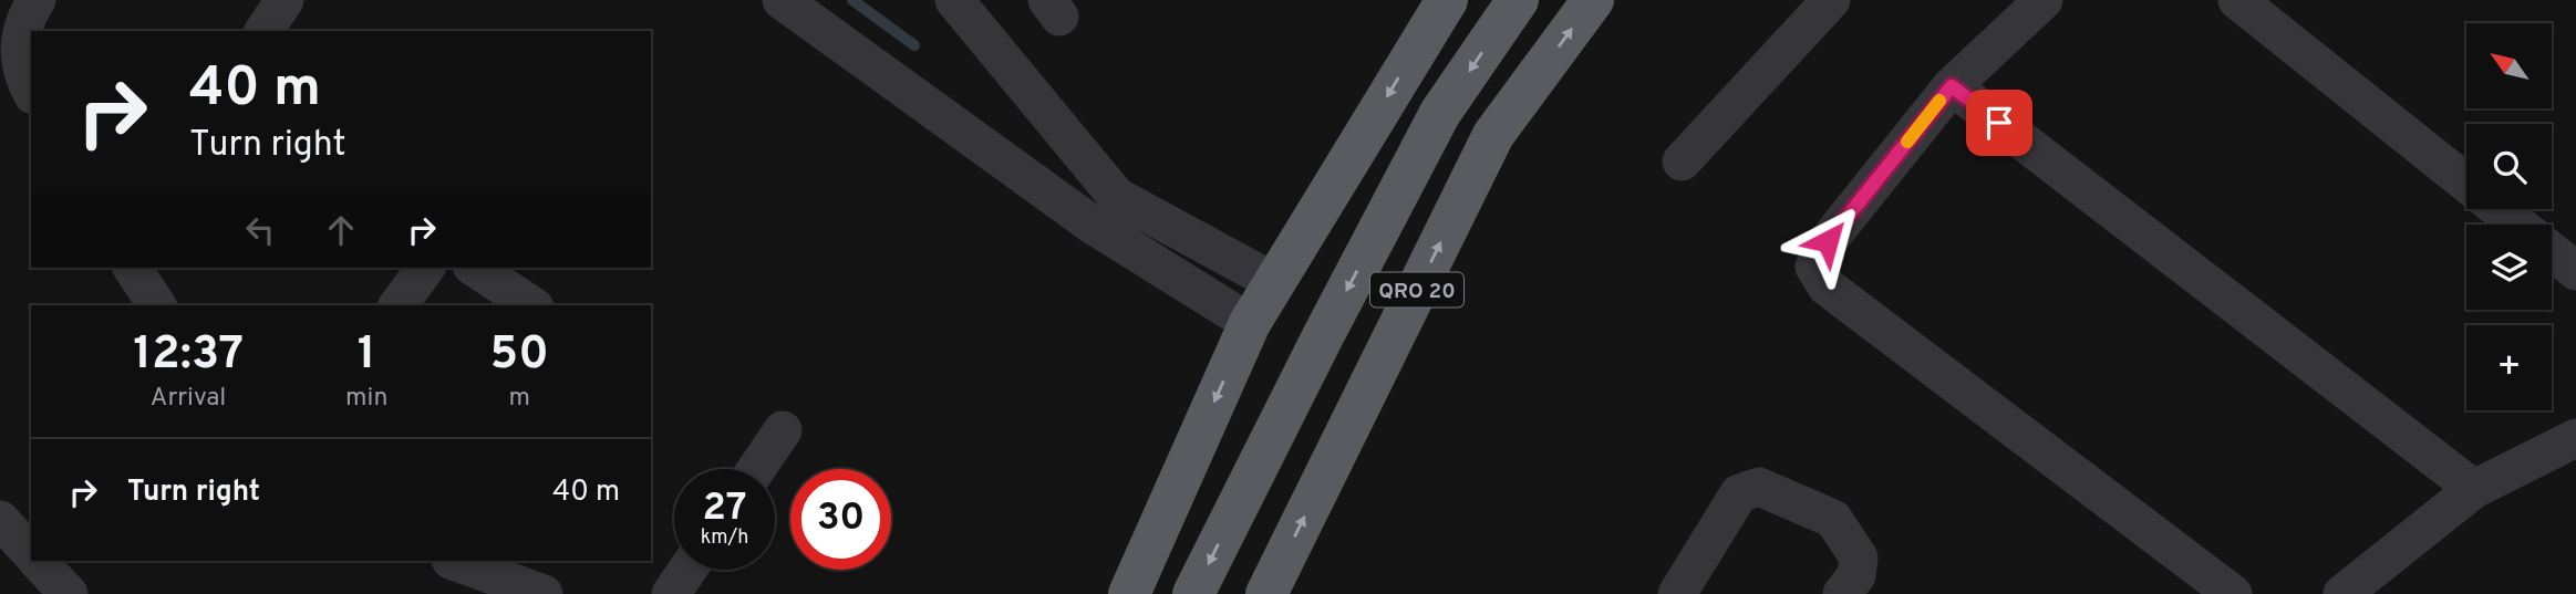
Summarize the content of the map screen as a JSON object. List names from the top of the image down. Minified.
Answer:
{"streets":{"highway":["QRO 20"]},"north":"top left","page":{"map_buttons":"+","turn":["40 m","Turn right"],"eta":["12:37","Arrival","1","min","50","m"],"list":[{"name":"Turn right","value":"40 m"}],"speed":"27 km/h","limit":"30"}}
